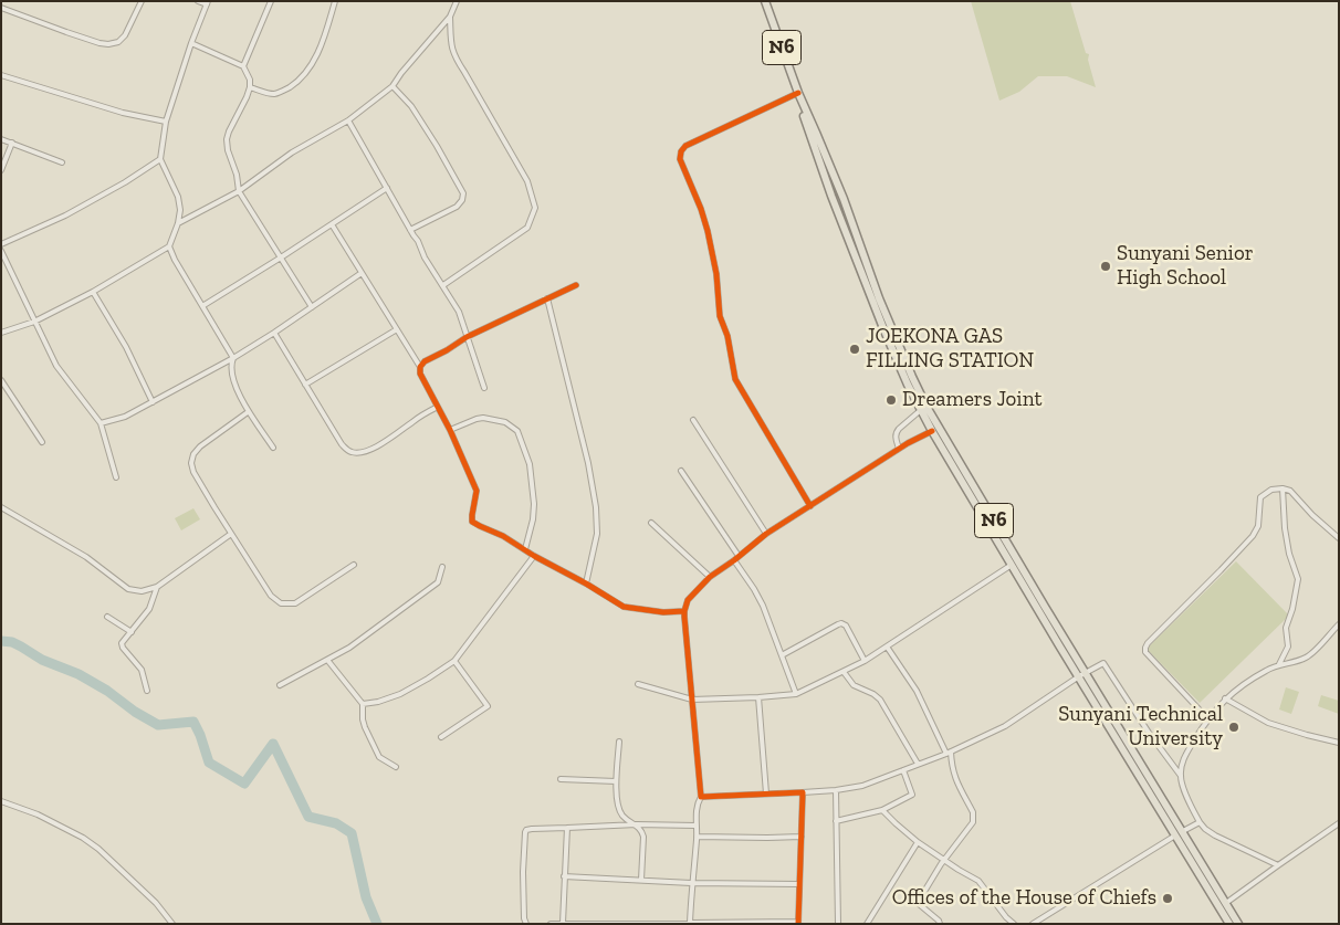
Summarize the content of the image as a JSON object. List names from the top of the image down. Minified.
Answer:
{"streets":{"main road":["N6"]},"places":["Sunyani Senior High School","JOEKONA GAS FILLING STATION","Dreamers Joint","Sunyani Technical University","Offices of the House of Chiefs"]}
